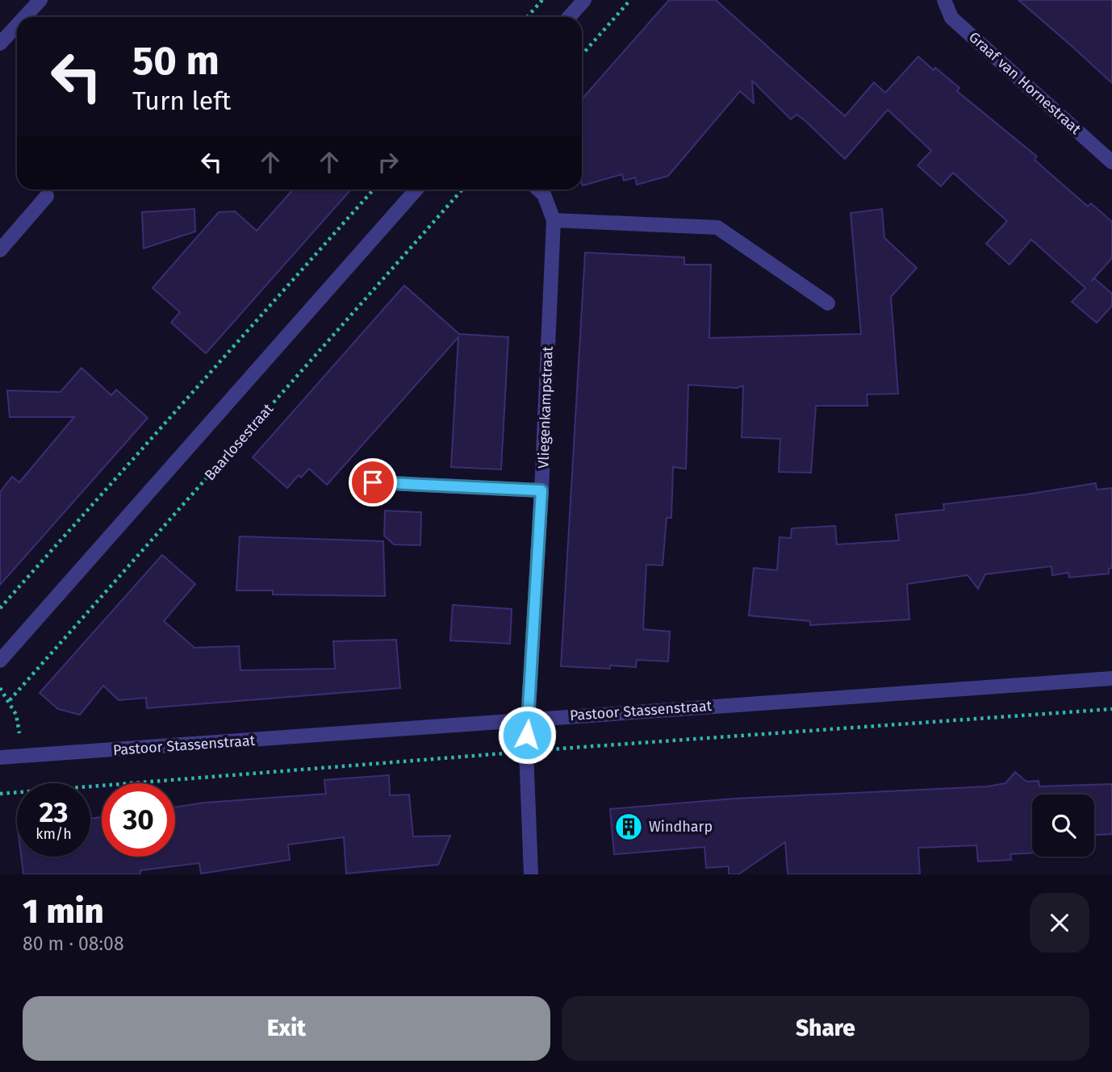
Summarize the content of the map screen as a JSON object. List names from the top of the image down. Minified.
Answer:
{"streets":{"street":["Graaf van Hornestraat","Vliegenkampstraat","Pastoor Stassenstraat"],"path":["Baarlosestraat"]},"crossings":[["Vliegenkampstraat","Pastoor Stassenstraat"]],"places":{"building":["Windharp"]},"page":{"turn":["50 m","Turn left"],"speed":"23 km/h","limit":"30","heading":["1 min","80 m · 08:08"],"buttons":["Exit","Share"]}}
